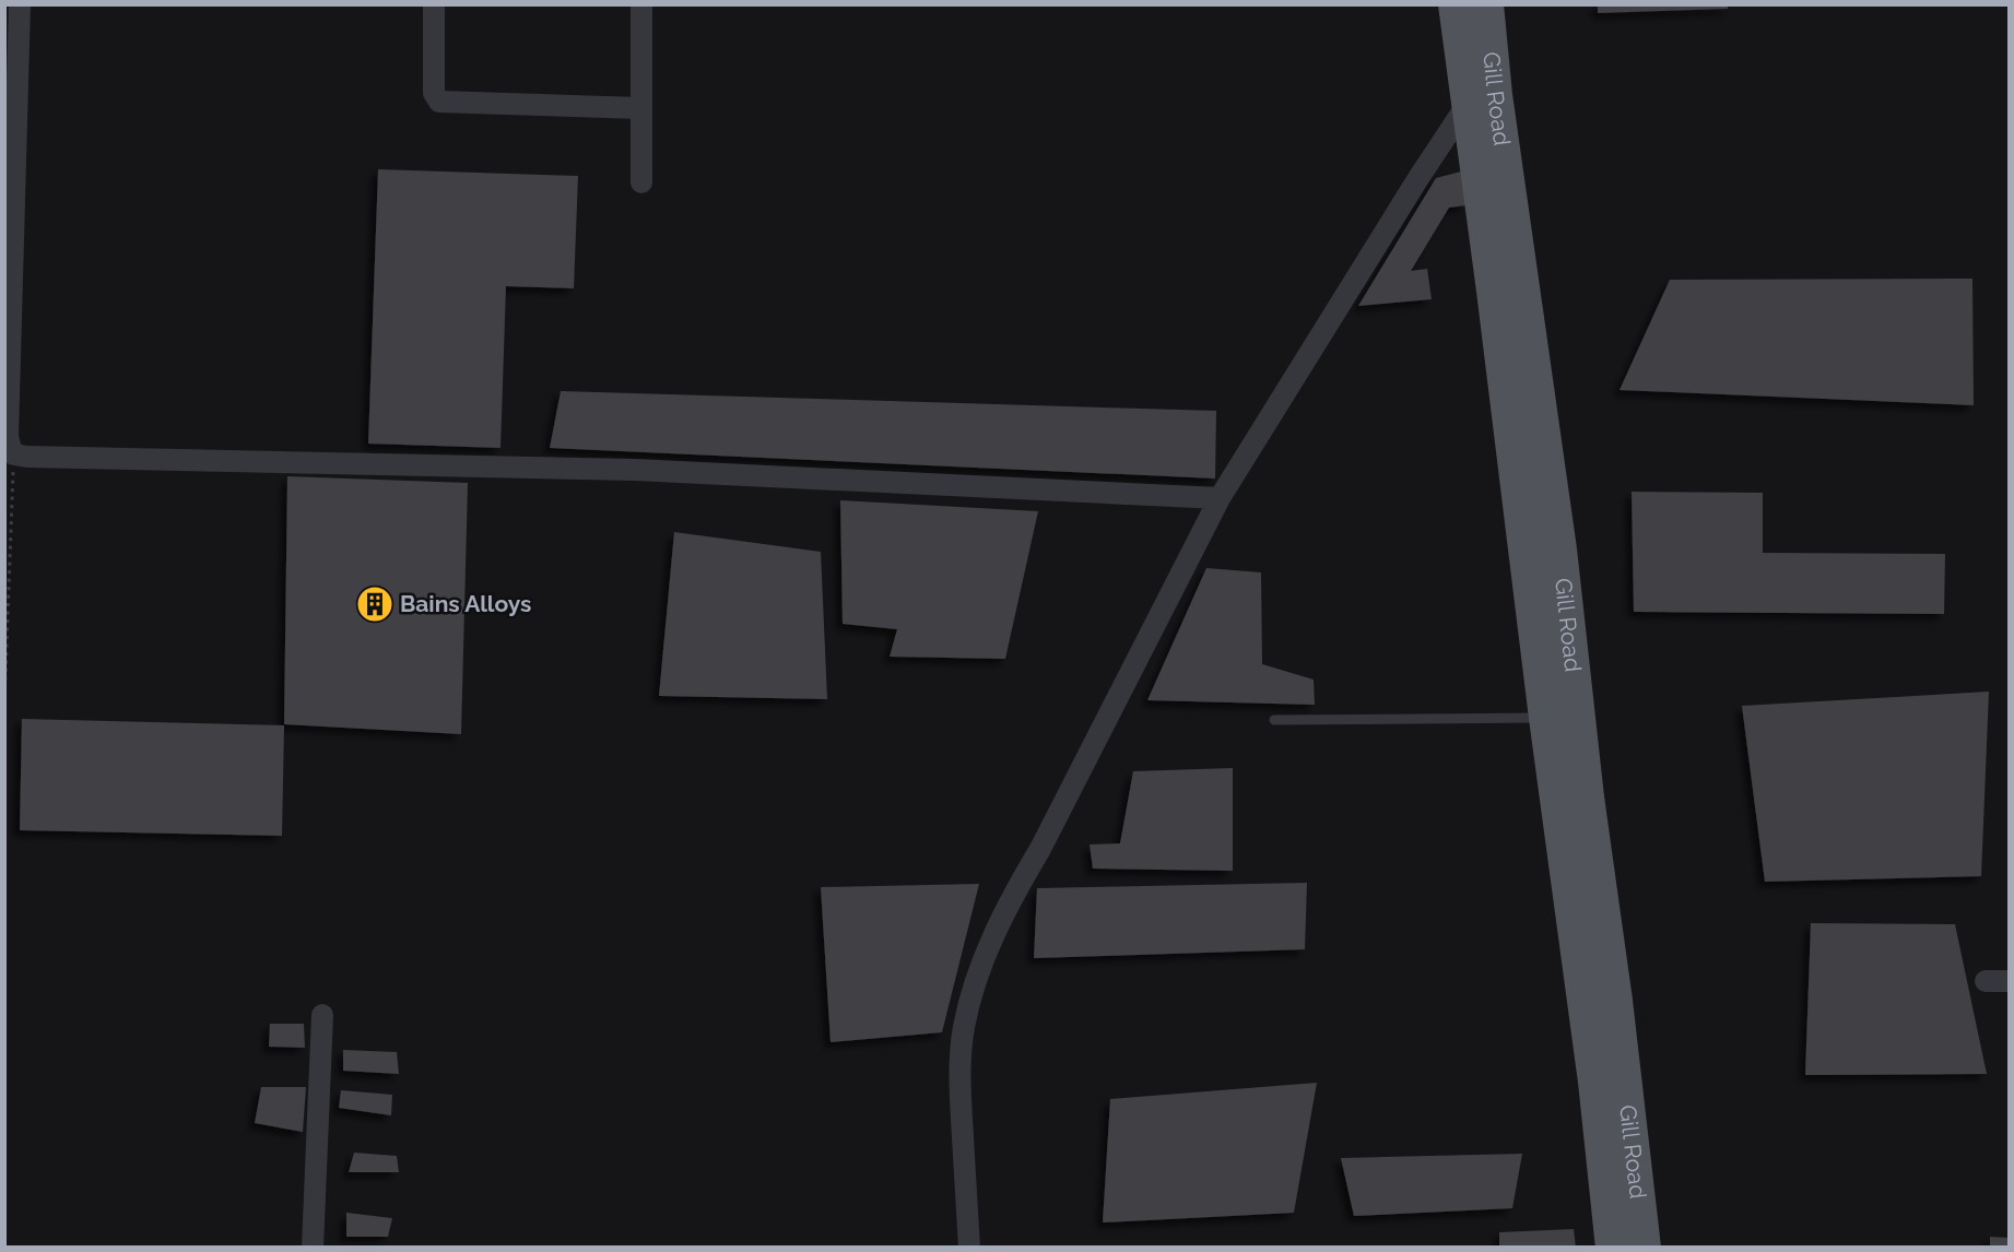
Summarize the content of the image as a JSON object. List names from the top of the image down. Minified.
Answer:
{"streets":{"main road":["Gill Road"]},"places":{"building":["Bains Alloys"]}}
